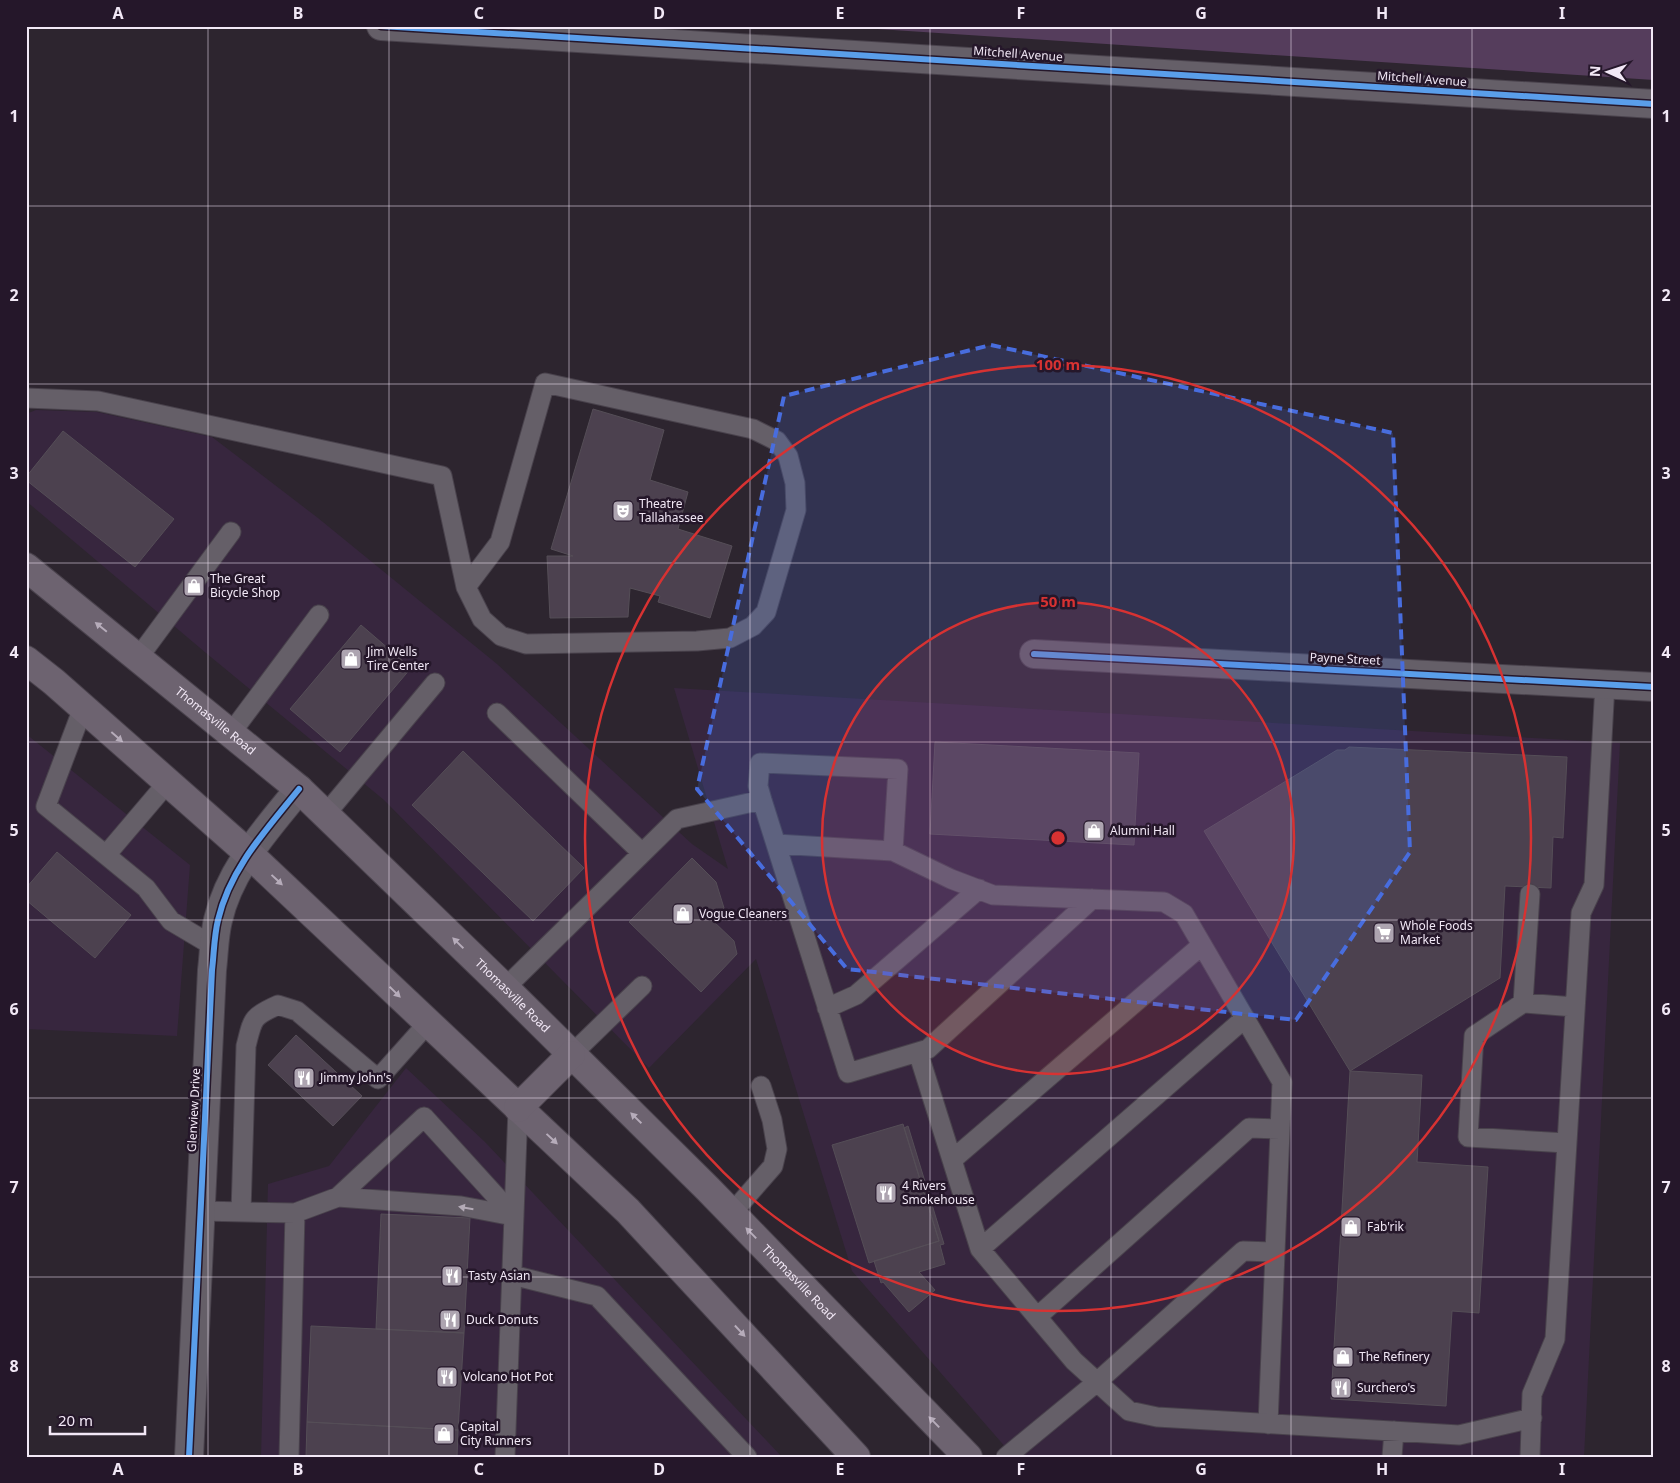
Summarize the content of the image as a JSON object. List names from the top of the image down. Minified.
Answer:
{"streets":{"main road":["Thomasville Road"],"street":["Mitchell Avenue","Payne Street","Glenview Drive"]},"crossings":[["Thomasville Road","Glenview Drive"]],"places":{"theatre":["Theatre Tallahassee"],"shop":["The Great Bicycle Shop","Jim Wells Tire Center","Alumni Hall","Vogue Cleaners","Fab'rik","The Refinery","Capital City Runners"],"supermarket":["Whole Foods Market"],"restaurant":["Jimmy John's","4 Rivers Smokehouse","Tasty Asian","Duck Donuts","Volcano Hot Pot","Surchero's"]},"scale_bar":"20 m","north":"left","grid":{"columns":["A","B","C","D","E","F","G","H","I"],"rows":["1","2","3","4","5","6","7","8"]},"rings":["100 m","50 m"]}
